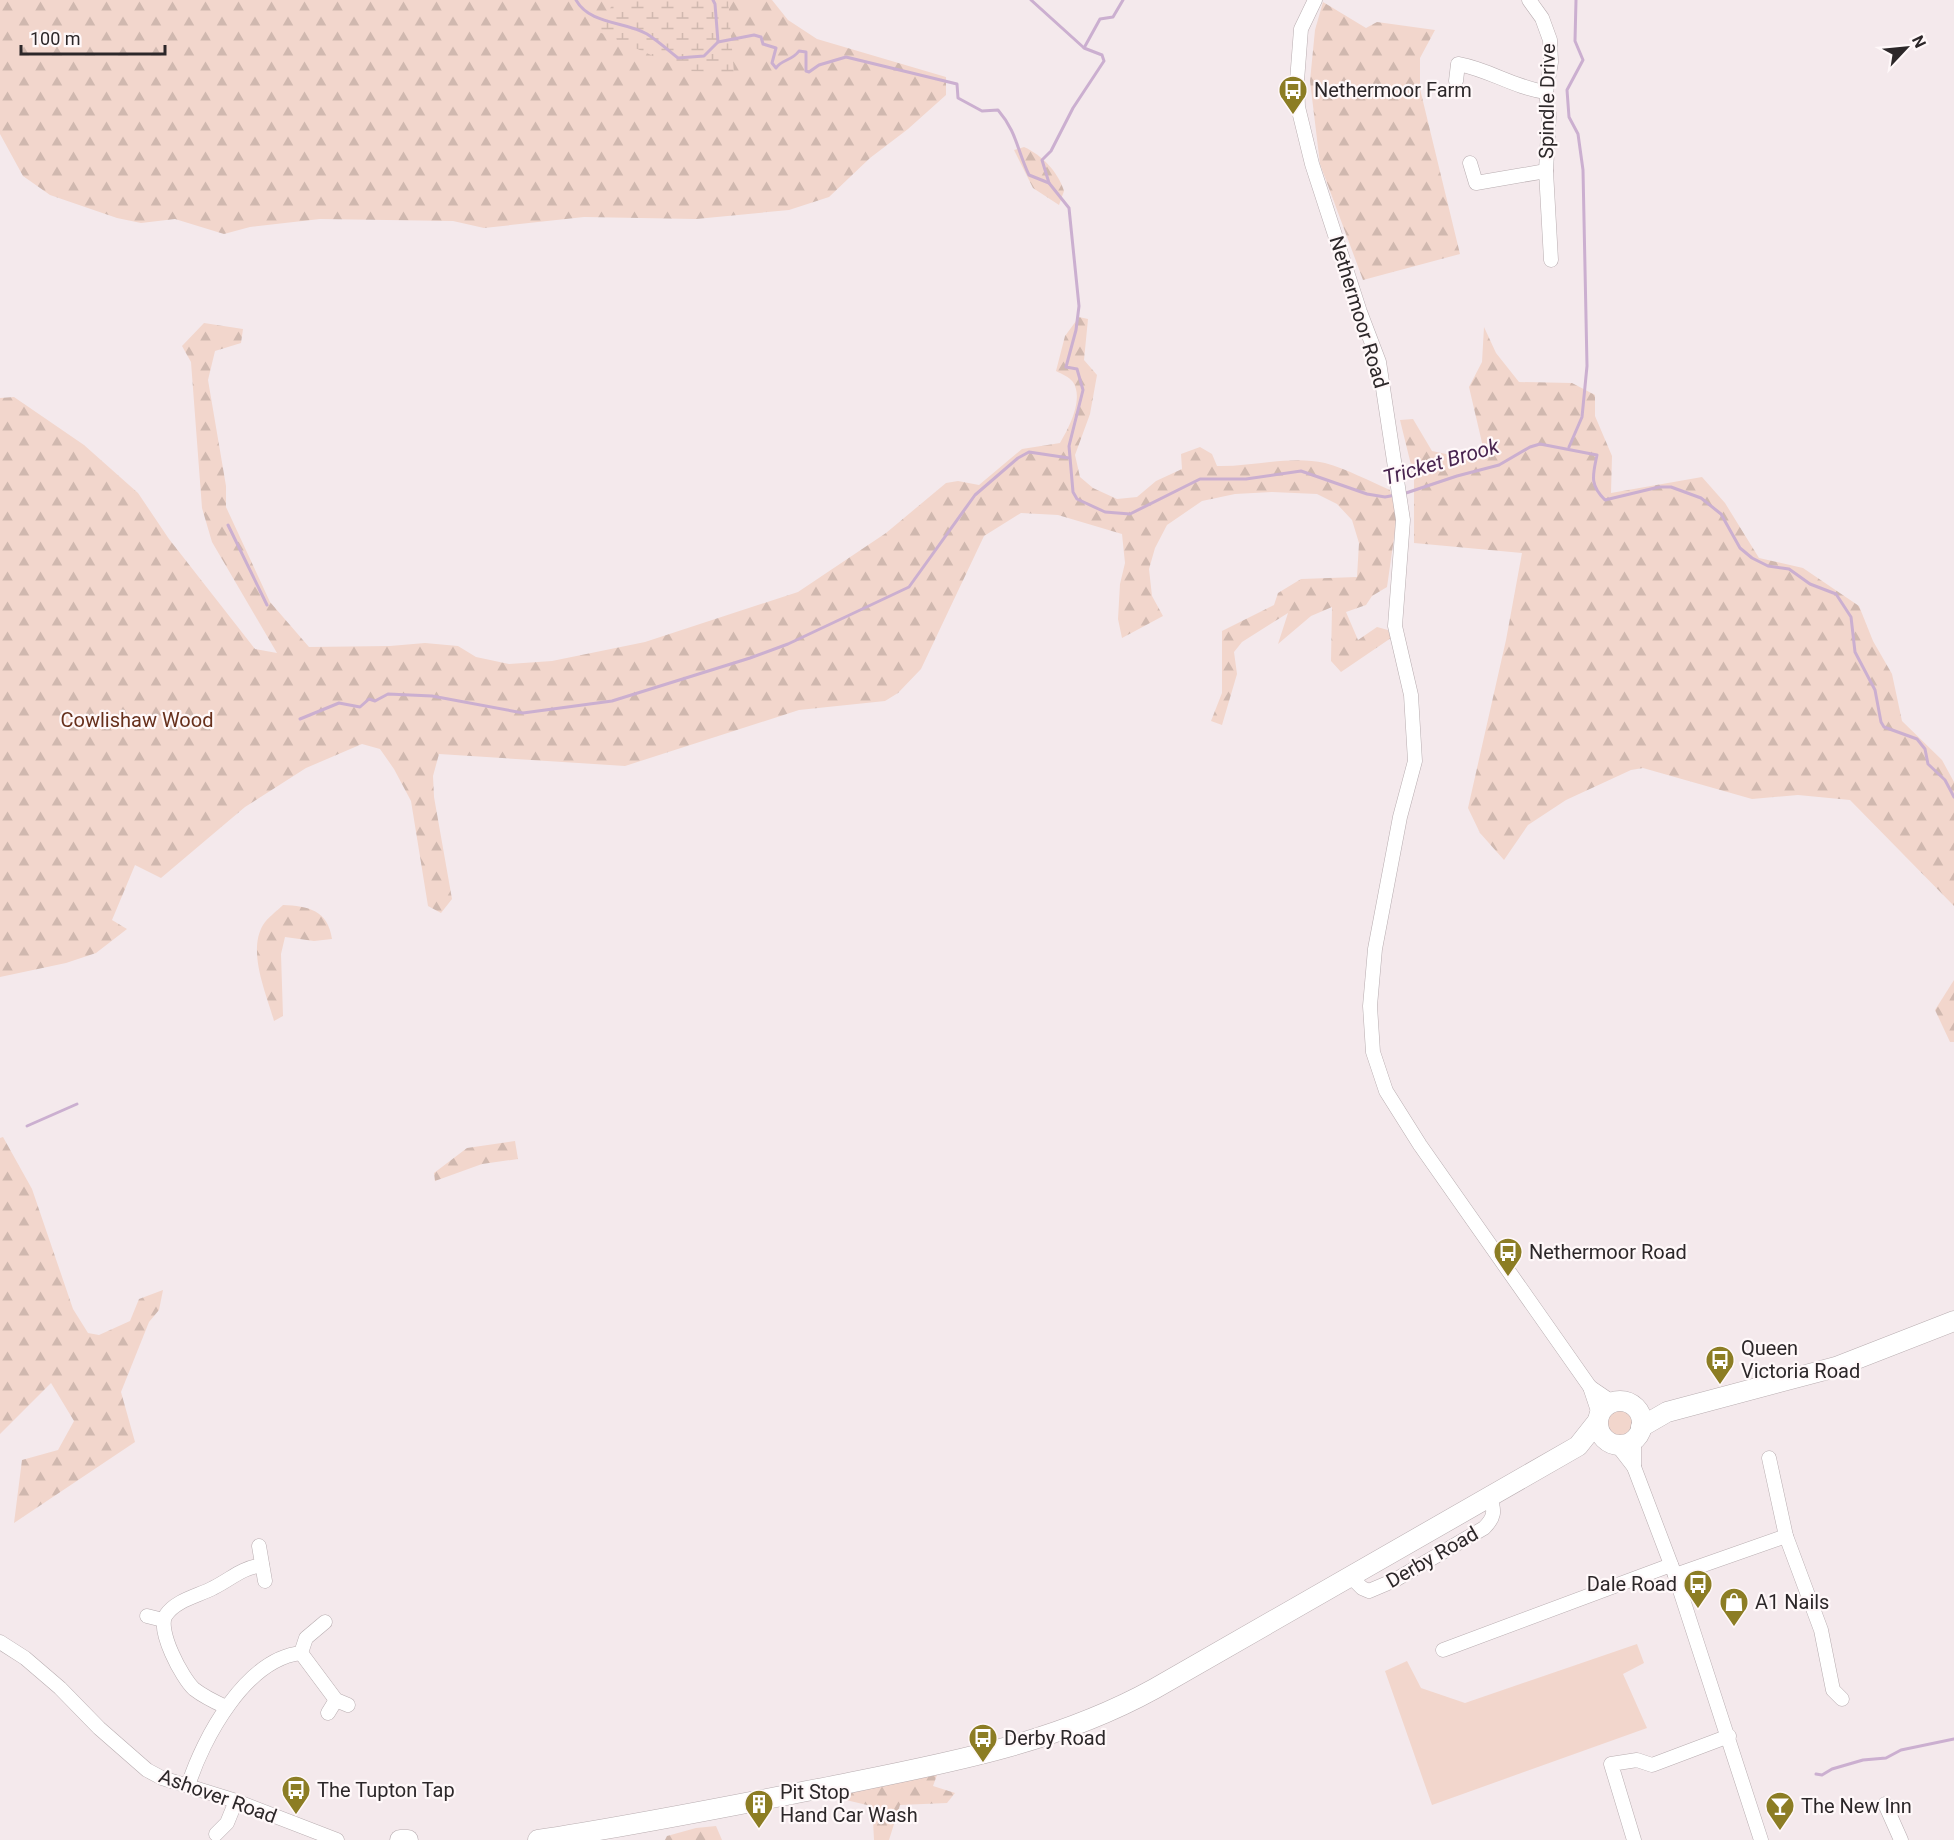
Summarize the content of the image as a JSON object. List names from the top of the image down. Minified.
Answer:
{"streets":{"highway":["Derby Road"],"street":["Spindle Drive","Nethermoor Road","Ashover Road"]},"water":["Tricket Brook"],"parks":["Cowlishaw Wood"],"places":{"bus stop":["Nethermoor Farm","Nethermoor Road","Queen Victoria Road","Dale Road","Derby Road","The Tupton Tap"],"shop":["A1 Nails"],"building":["Pit Stop Hand Car Wash"],"bar":["The New Inn"]},"scale_bar":"100 m","north":"top right"}
